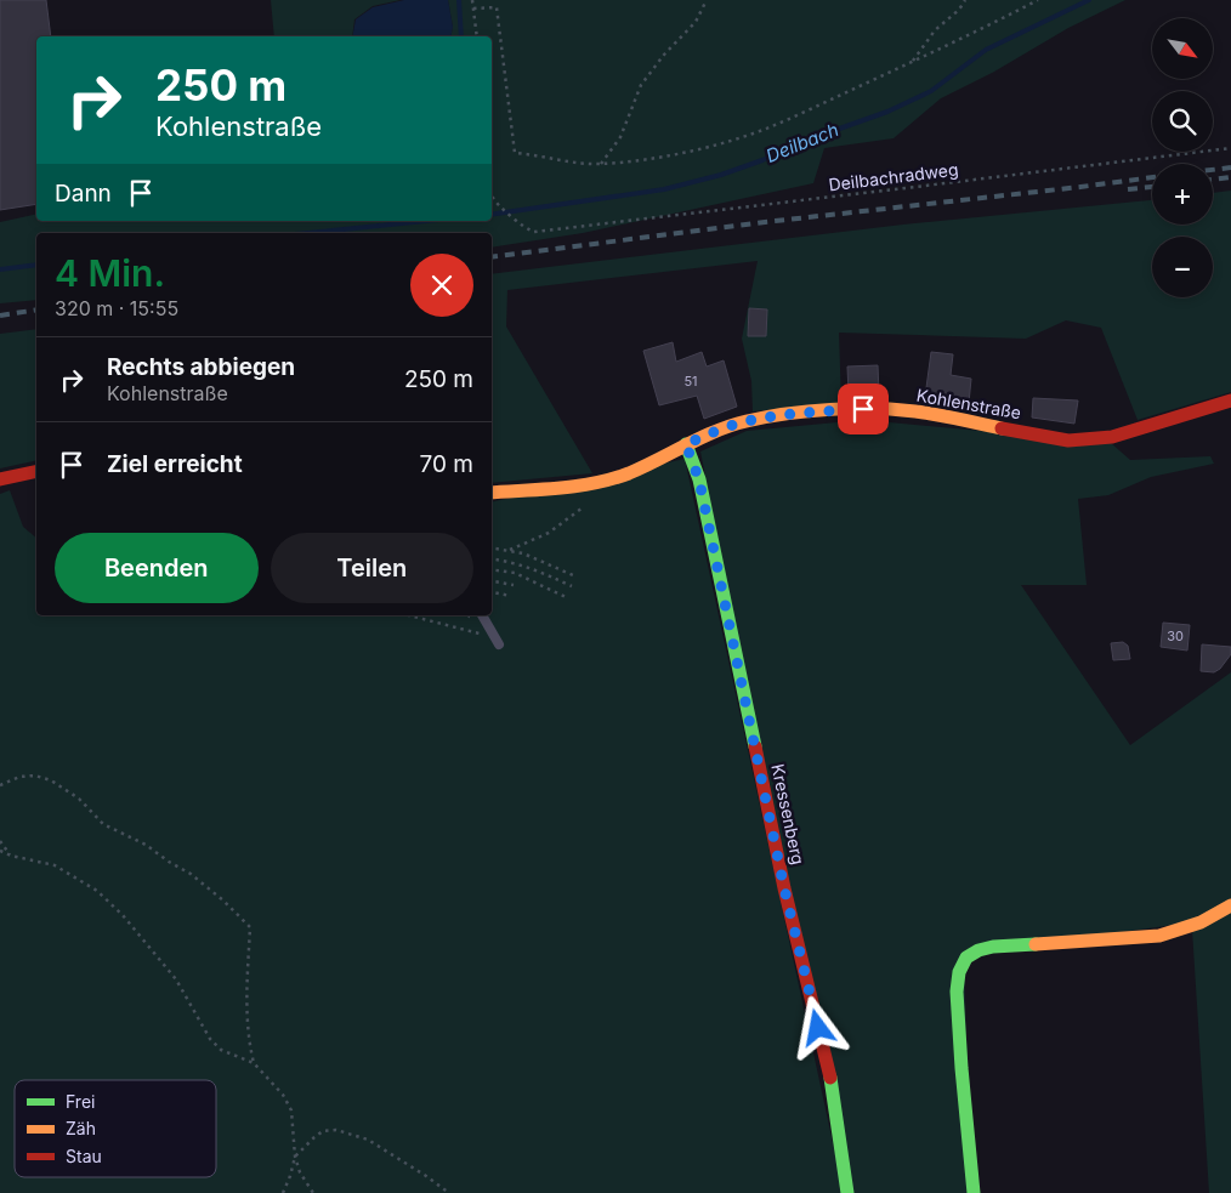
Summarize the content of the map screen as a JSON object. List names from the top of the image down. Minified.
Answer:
{"streets":{"street":["Kohlenstraße","Kressenberg"],"path":["Deilbachradweg"]},"crossings":[["Kohlenstraße","Kressenberg"]],"water":["Deilbach"],"house_numbers":["51","30"],"legend":["Frei","Zäh","Stau"],"north":"bottom right","page":{"map_buttons":["+","−"],"turn":["250 m","Kohlenstraße"],"then":"Dann","heading":["4 Min.","320 m · 15:55"],"list":[{"name":"Rechts abbiegen","note":"Kohlenstraße","value":"250 m"},{"name":"Ziel erreicht","value":"70 m"}],"buttons":["Beenden","Teilen"]}}
